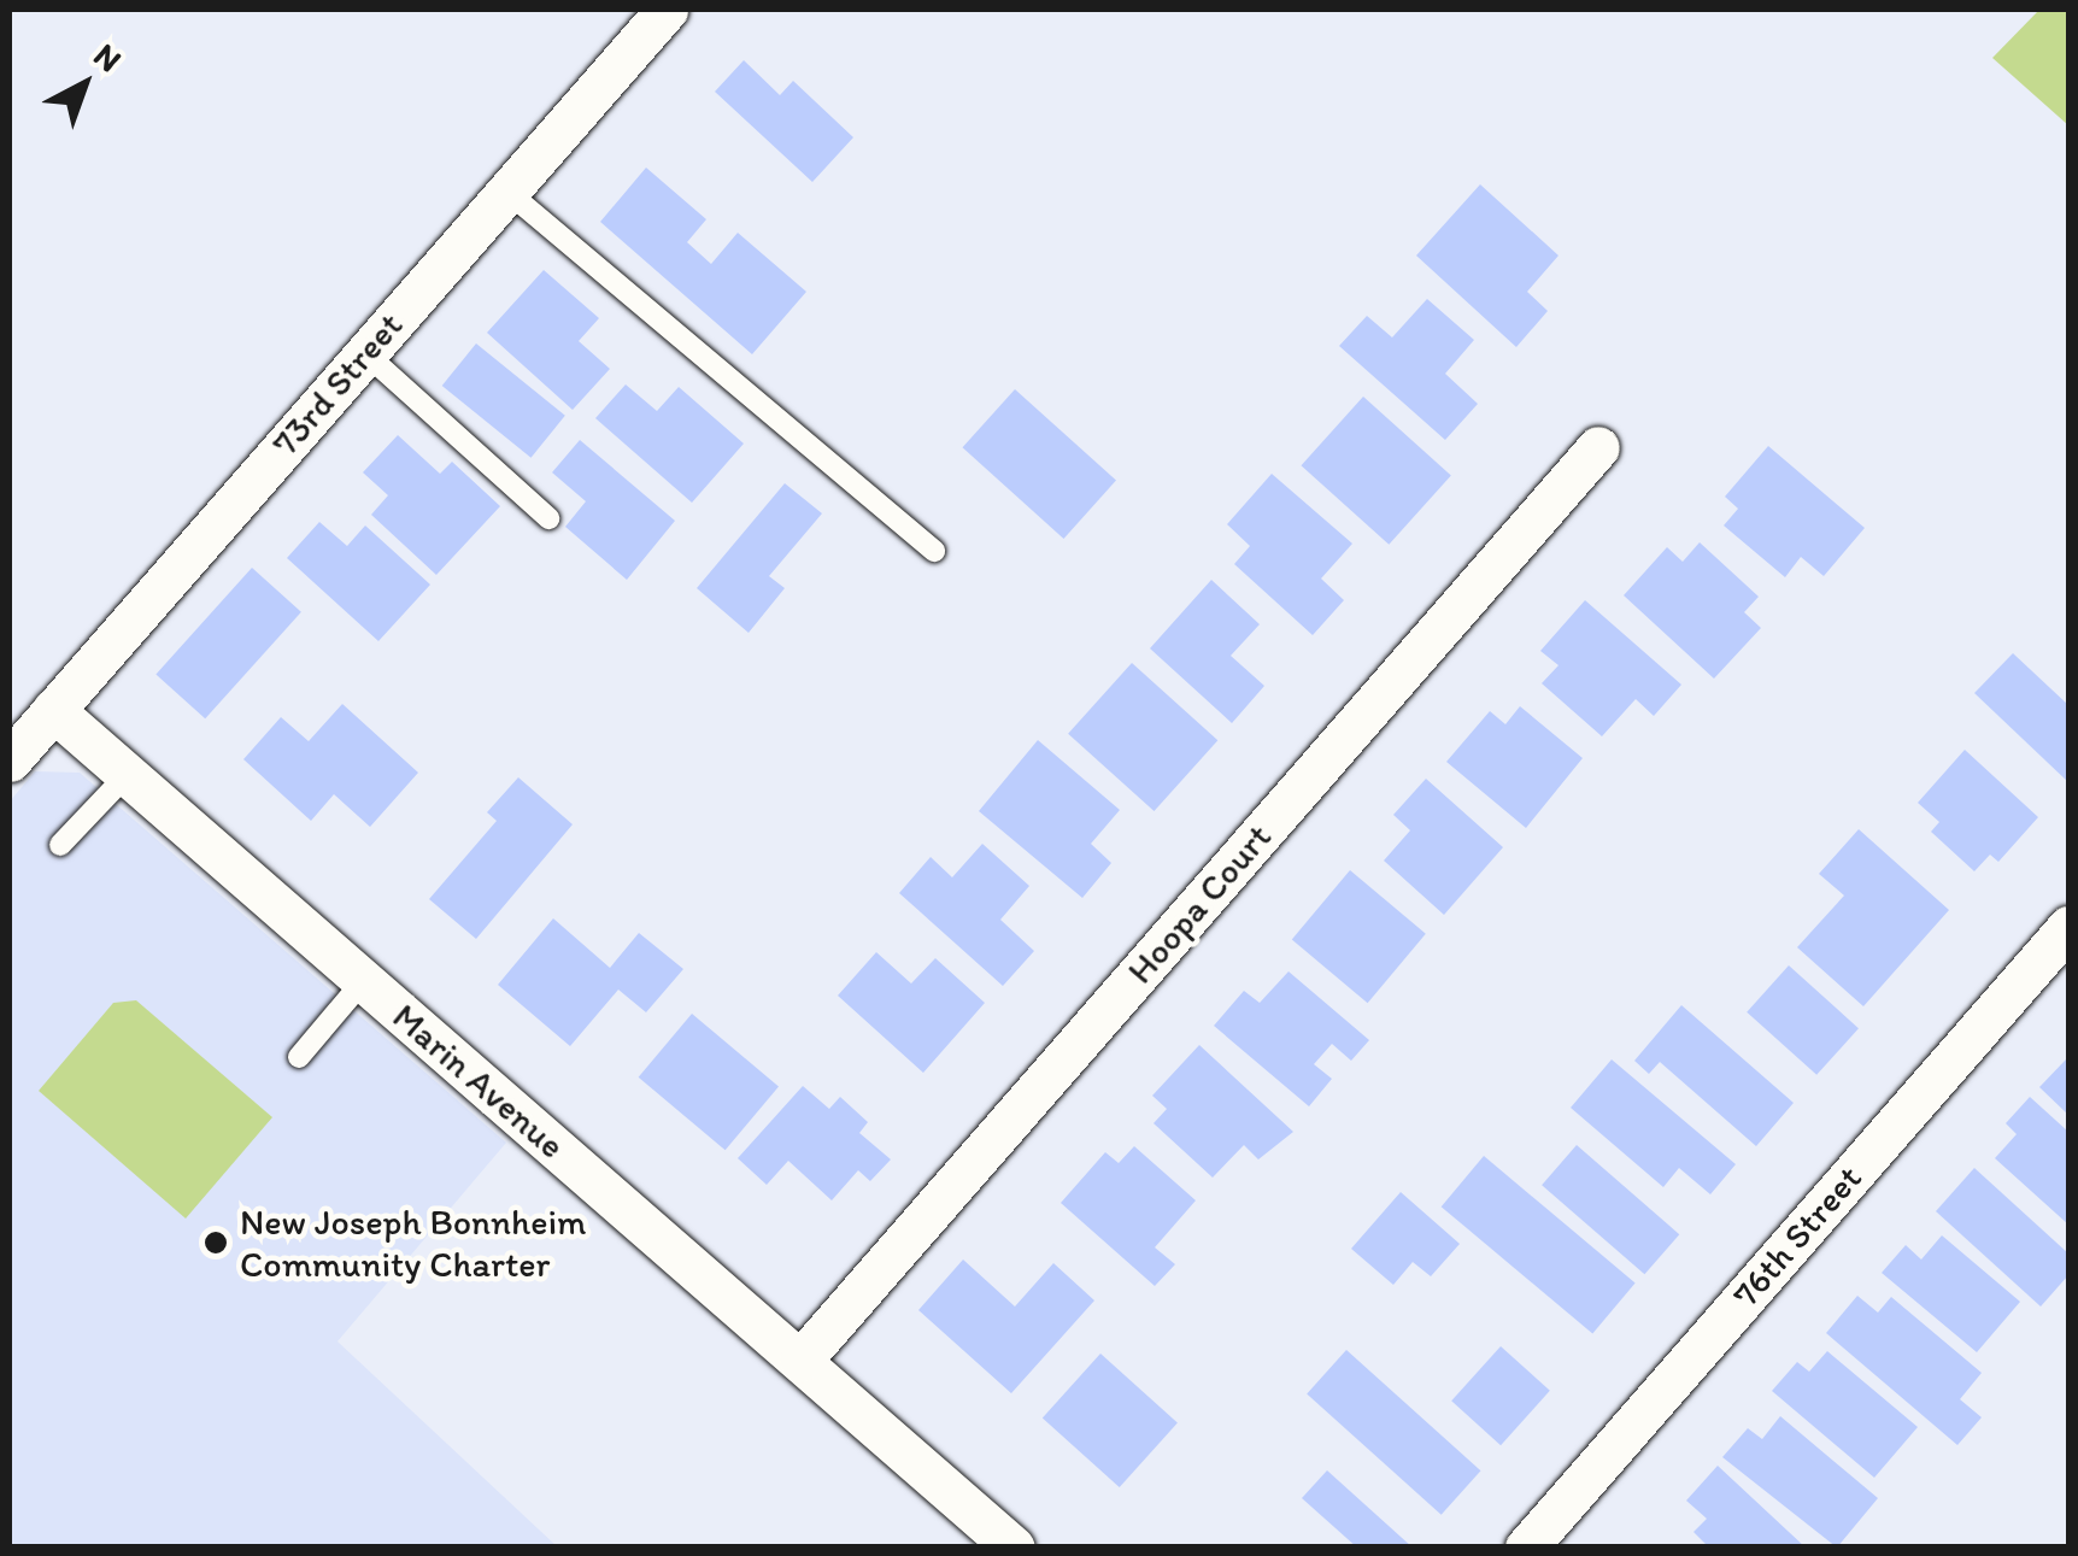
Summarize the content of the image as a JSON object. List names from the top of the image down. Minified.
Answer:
{"streets":{"street":["73rd Street","Hoopa Court","Marin Avenue","76th Street"]},"crossings":[["73rd Street","Marin Avenue"],["Hoopa Court","Marin Avenue"]],"places":["New Joseph Bonnheim Community Charter"],"north":"top right"}
